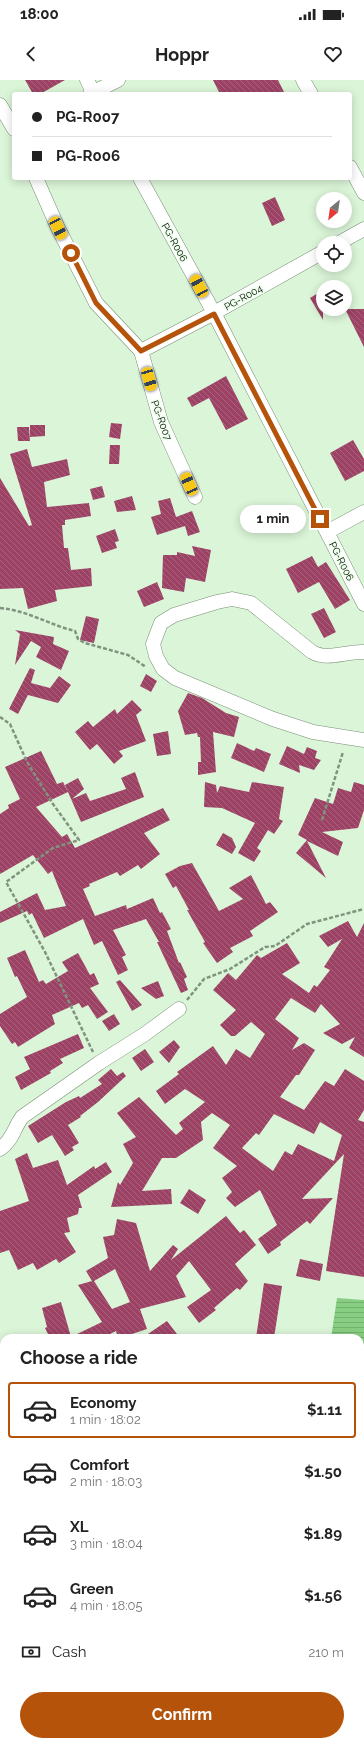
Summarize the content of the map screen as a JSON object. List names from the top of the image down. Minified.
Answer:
{"streets":{"street":["PG-R006","PG-R004","PG-R007"]},"crossings":[["PG-R006","PG-R004"],["PG-R004","PG-R007"]],"north":"bottom left","page":{"status":"18:00","header":"Hoppr","banner":["PG-R007","PG-R006"],"bubble":"1 min","heading":"Choose a ride","list":[{"name":"Economy","note":"1 min · 18:02","value":"$1.11"},{"name":"Comfort","note":"2 min · 18:03","value":"$1.50"},{"name":"XL","note":"3 min · 18:04","value":"$1.89"},{"name":"Green","note":"4 min · 18:05","value":"$1.56"}],"pay":["Cash","210 m"],"buttons":"Confirm"}}
